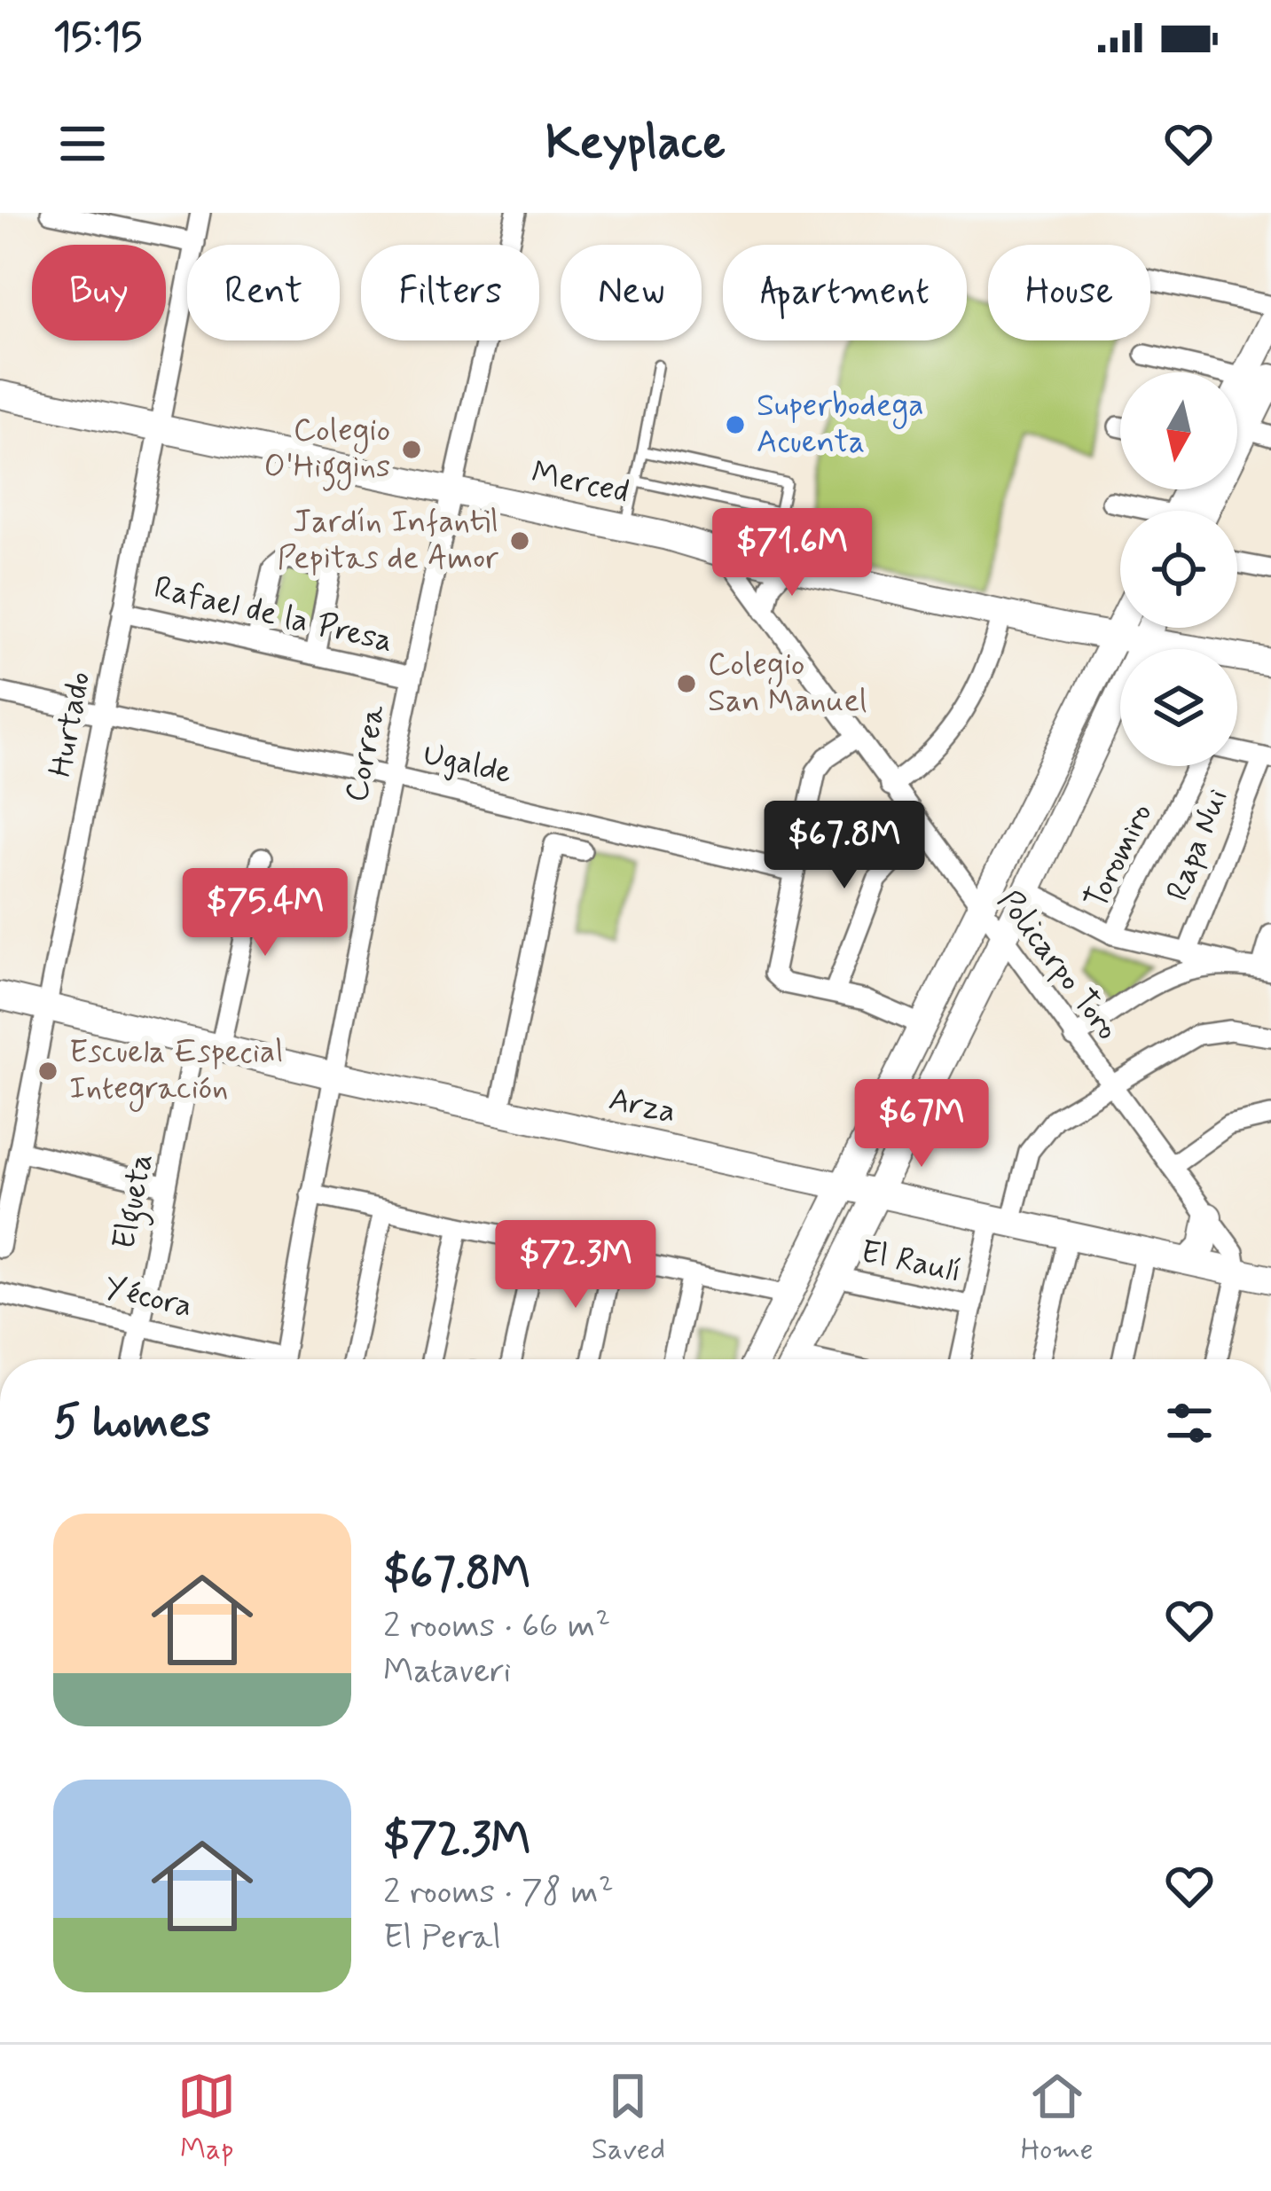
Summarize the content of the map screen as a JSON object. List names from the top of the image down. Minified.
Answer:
{"streets":{"main road":["Merced","Arza"],"street":["Rafael de la Presa","Hurtado","Correa","Ugalde","Rapa Nui","Toromiro","Policarpo Toro","Elgueta","El Raulí","Yécora"]},"crossings":[["Merced","Hurtado"],["Merced","Correa"],["Merced","Policarpo Toro"],["Rafael de la Presa","Hurtado"],["Rafael de la Presa","Correa"],["Hurtado","Ugalde"],["Hurtado","Arza"],["Correa","Ugalde"],["Correa","Arza"],["Policarpo Toro","Arza"],["Arza","Elgueta"],["Elgueta","Yécora"]],"places":["Superbodega Acuenta","Colegio O'Higgins","Jardín Infantil Pepitas de Amor","Colegio San Manuel","Escuela Especial Integración"],"north":"bottom","page":{"status":"15:15","header":"Keyplace","chip":["Buy","Rent","Filters","New","Apartment","House"],"price":["$71.6M","$67.8M","$75.4M","$67M","$72.3M"],"heading":"5 homes","list":[{"name":"$67.8M","note":"2 rooms · 66 m² · Mataveri"},{"name":"$72.3M","note":"2 rooms · 78 m² · El Peral"}],"tabs":["Map","Saved","Home"]}}
